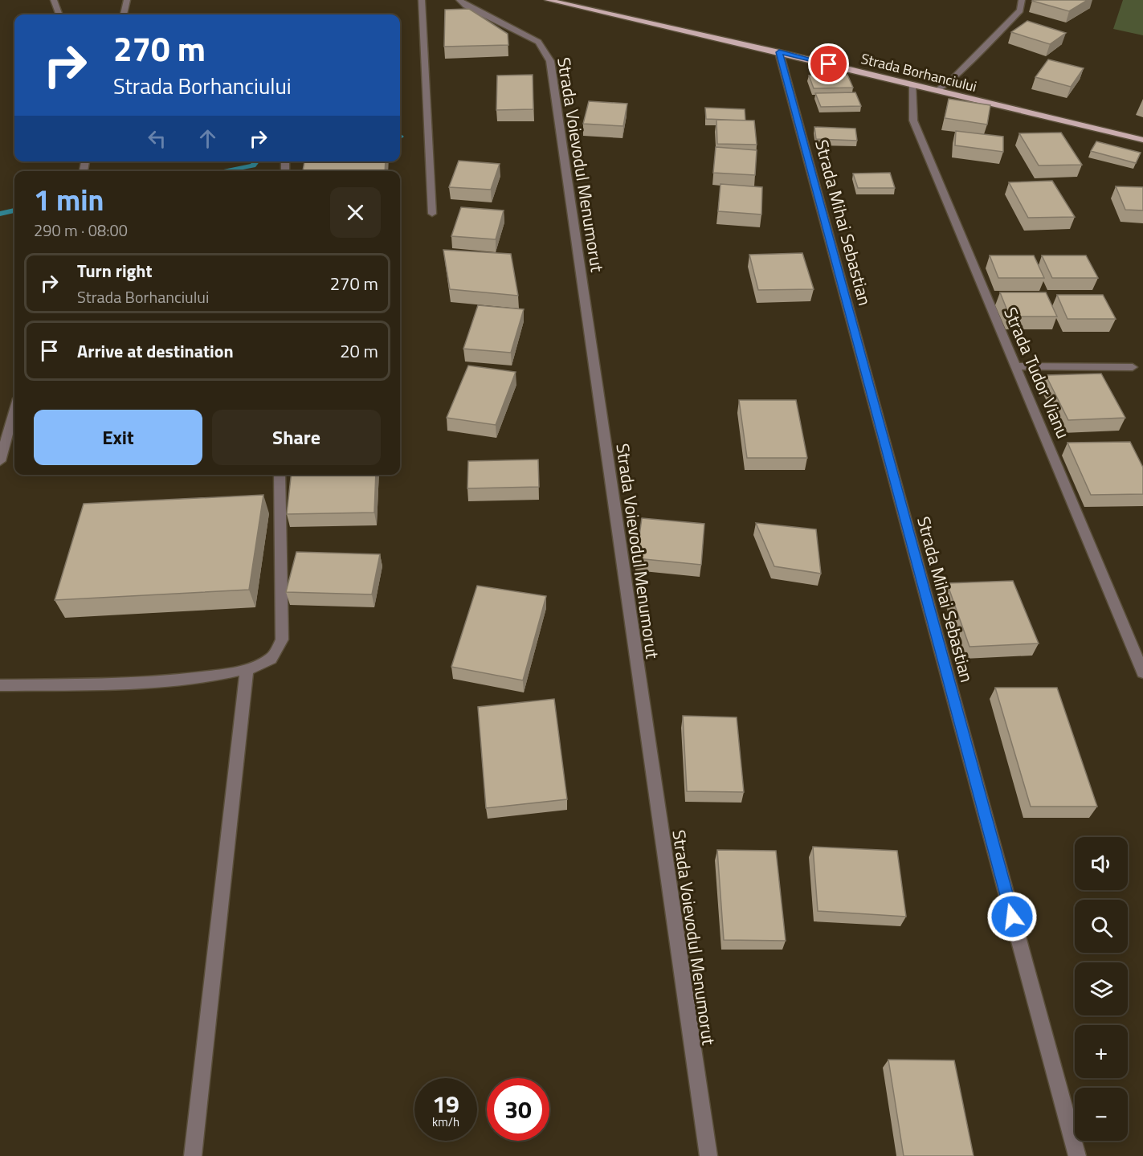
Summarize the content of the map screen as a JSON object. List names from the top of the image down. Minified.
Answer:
{"streets":{"main road":["Strada Borhanciului"],"street":["Strada Voievodul Menumorut","Strada Mihai Sebastian","Strada Tudor Vianu"]},"crossings":[["Strada Borhanciului","Strada Mihai Sebastian"],["Strada Borhanciului","Strada Tudor Vianu"]],"page":{"turn":["270 m","Strada Borhanciului"],"heading":["1 min","290 m · 08:00"],"list":[{"name":"Turn right","note":"Strada Borhanciului","value":"270 m"},{"name":"Arrive at destination","value":"20 m"}],"buttons":["Exit","Share"],"map_buttons":["+","−"],"speed":"19 km/h","limit":"30"}}
